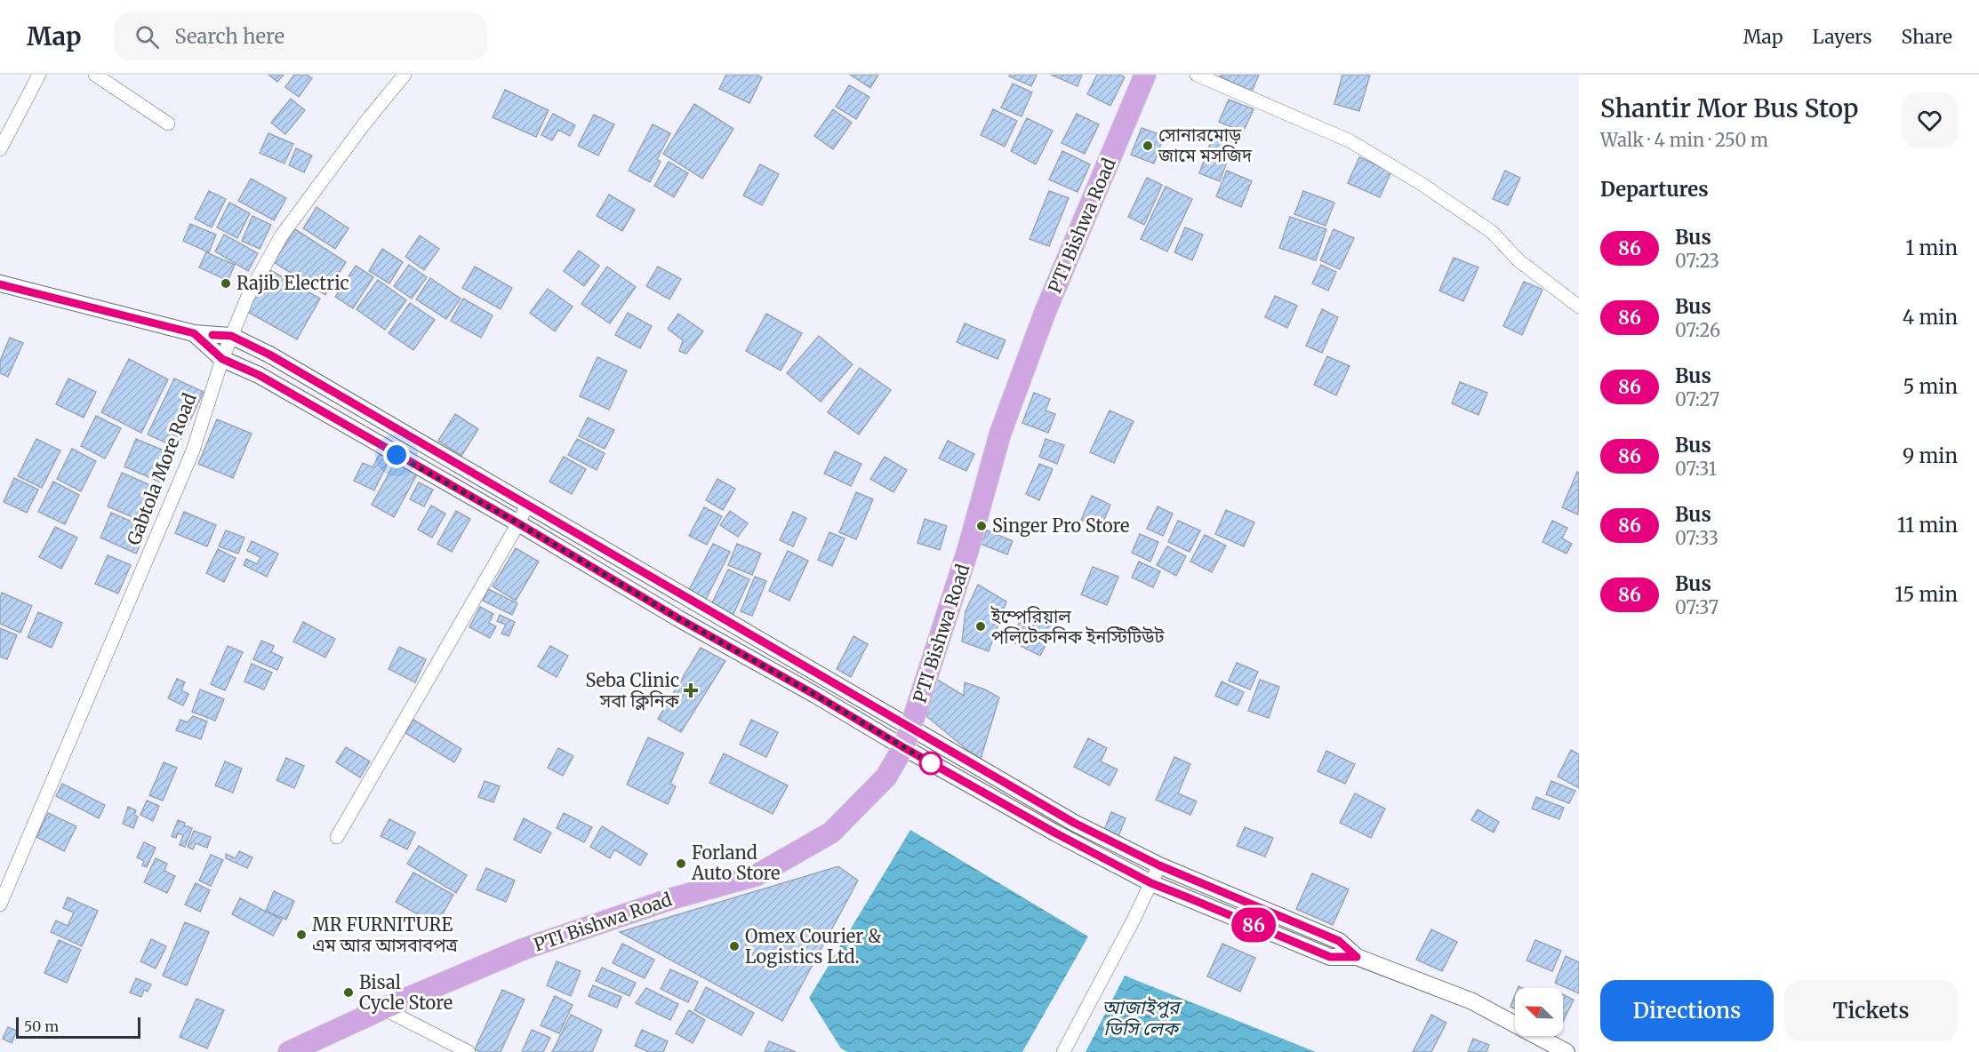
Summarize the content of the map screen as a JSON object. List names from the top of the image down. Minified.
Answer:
{"streets":{"highway":["PTI Bishwa Road"],"street":["Gabtola More Road"]},"water":["আজাইপুর ডিসি লেক"],"places":{"other":["সোনারমোড় জামে মসজিদ","Rajib Electric","Singer Pro Store","ইম্পেরিয়াল পলিটেকনিক ইনস্টিটিউট","Forland Auto Store","MR FURNITURE এম আর আসবাবপত্র","Omex Courier & Logistics Ltd.","Bisal Cycle Store"],"health":["Seba Clinic সবা ক্লিনিক"]},"lines":["bus line 86"],"scale_bar":"50 m","north":"top left","page":{"header":"Map","search":"Search here","nav":["Map","Layers","Share"],"on_map":"86","heading":[["Shantir Mor Bus Stop","Walk · 4 min · 250 m"],"Departures"],"list":[{"mark":"86","name":"Bus","note":"07:23","value":"1 min"},{"mark":"86","name":"Bus","note":"07:26","value":"4 min"},{"mark":"86","name":"Bus","note":"07:27","value":"5 min"},{"mark":"86","name":"Bus","note":"07:31","value":"9 min"},{"mark":"86","name":"Bus","note":"07:33","value":"11 min"},{"mark":"86","name":"Bus","note":"07:37","value":"15 min"}],"buttons":["Directions","Tickets"],"scale":"50 m"}}
